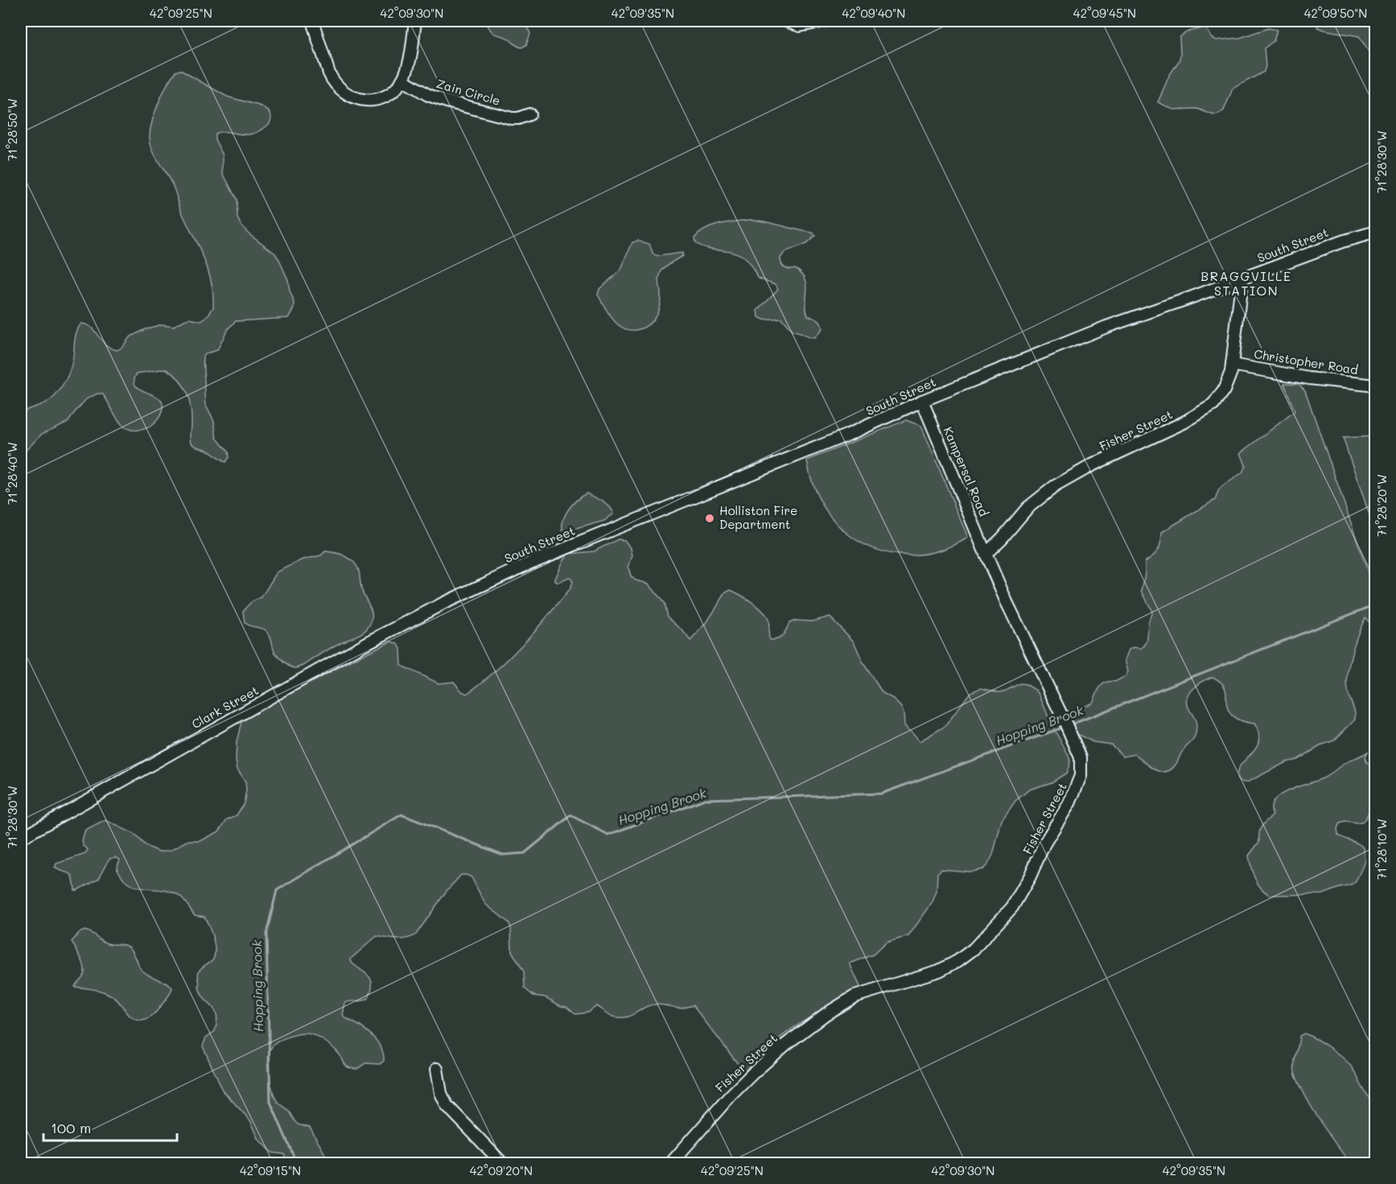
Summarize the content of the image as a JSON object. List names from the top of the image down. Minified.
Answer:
{"streets":{"street":["Zain Circle","South Street","Christopher Road","Fisher Street","Kampersal Road","Clark Street"]},"crossings":[["South Street","Fisher Street"],["South Street","Kampersal Road"],["South Street","Clark Street"],["Christopher Road","Fisher Street"],["Fisher Street","Kampersal Road"]],"districts":["BRAGGVILLE STATION"],"water":["Hopping Brook"],"places":["Holliston Fire Department"],"scale_bar":"100 m","coordinates":["42°09'25\"N","42°09'30\"N","42°09'35\"N","42°09'40\"N","42°09'45\"N","42°09'50\"N","71°28'50\"W","71°28'30\"W","71°28'40\"W","71°28'20\"W","71°28'10\"W","42°09'15\"N","42°09'20\"N"]}
